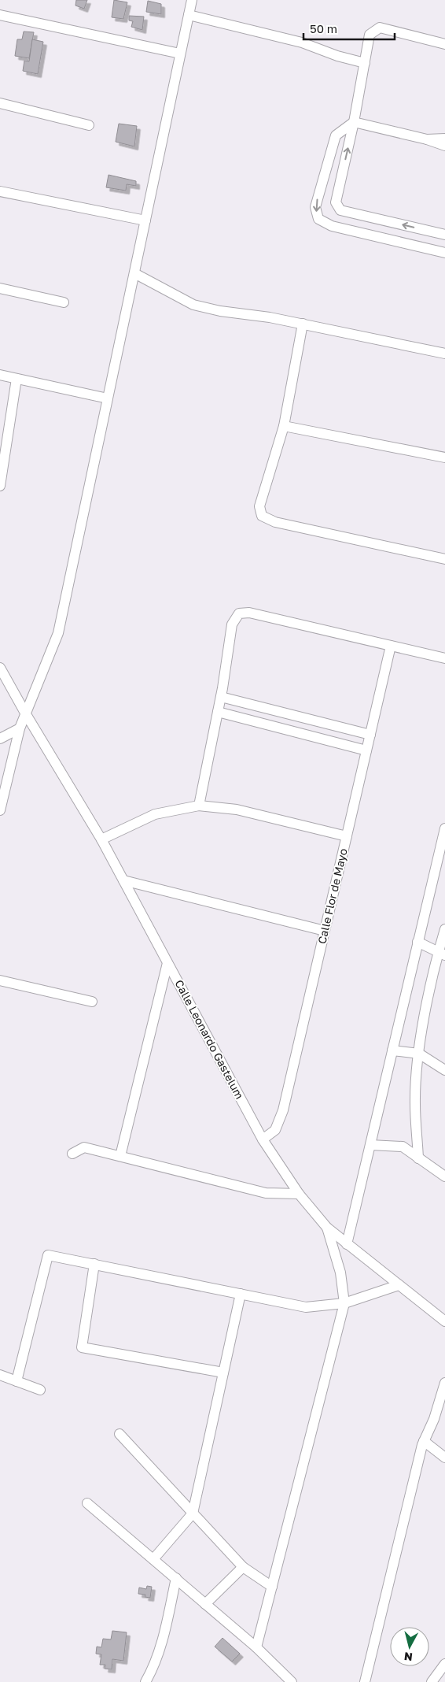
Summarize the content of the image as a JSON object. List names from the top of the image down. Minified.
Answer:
{"streets":{"street":["Calle Flor de Mayo","Calle Leonardo Gastelum"]},"crossings":[["Calle Flor de Mayo","Calle Leonardo Gastelum"]],"scale_bar":"50 m","north":"bottom"}
